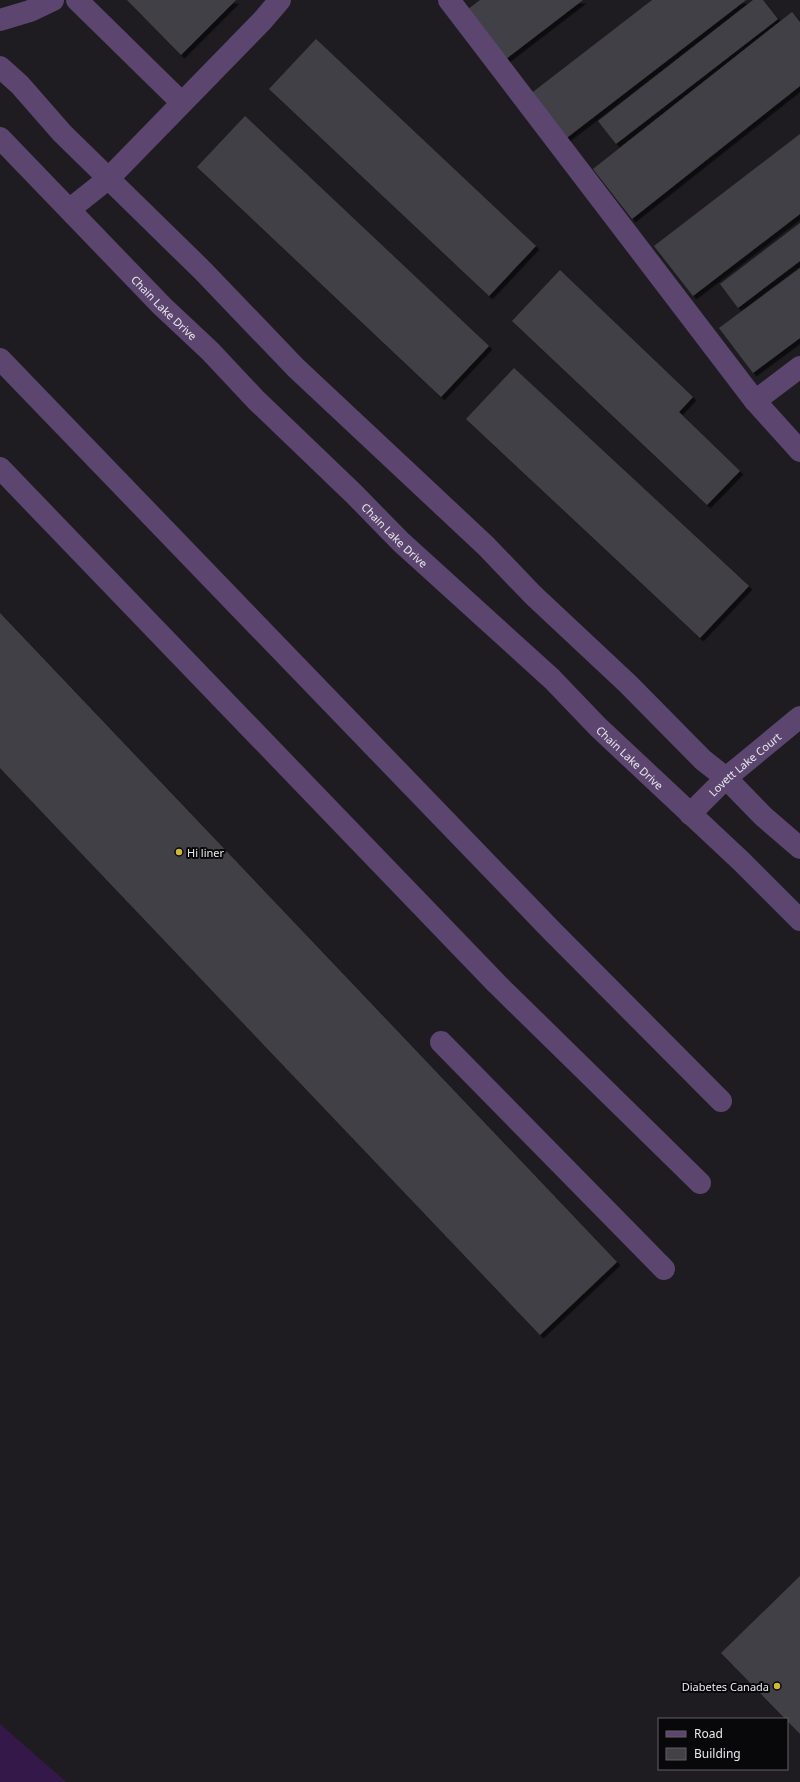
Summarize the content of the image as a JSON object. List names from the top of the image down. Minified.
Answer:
{"streets":{"street":["Chain Lake Drive","Lovett Lake Court"]},"crossings":[["Chain Lake Drive","Lovett Lake Court"]],"places":["Hi liner","Diabetes Canada"],"legend":["Road","Building"]}
